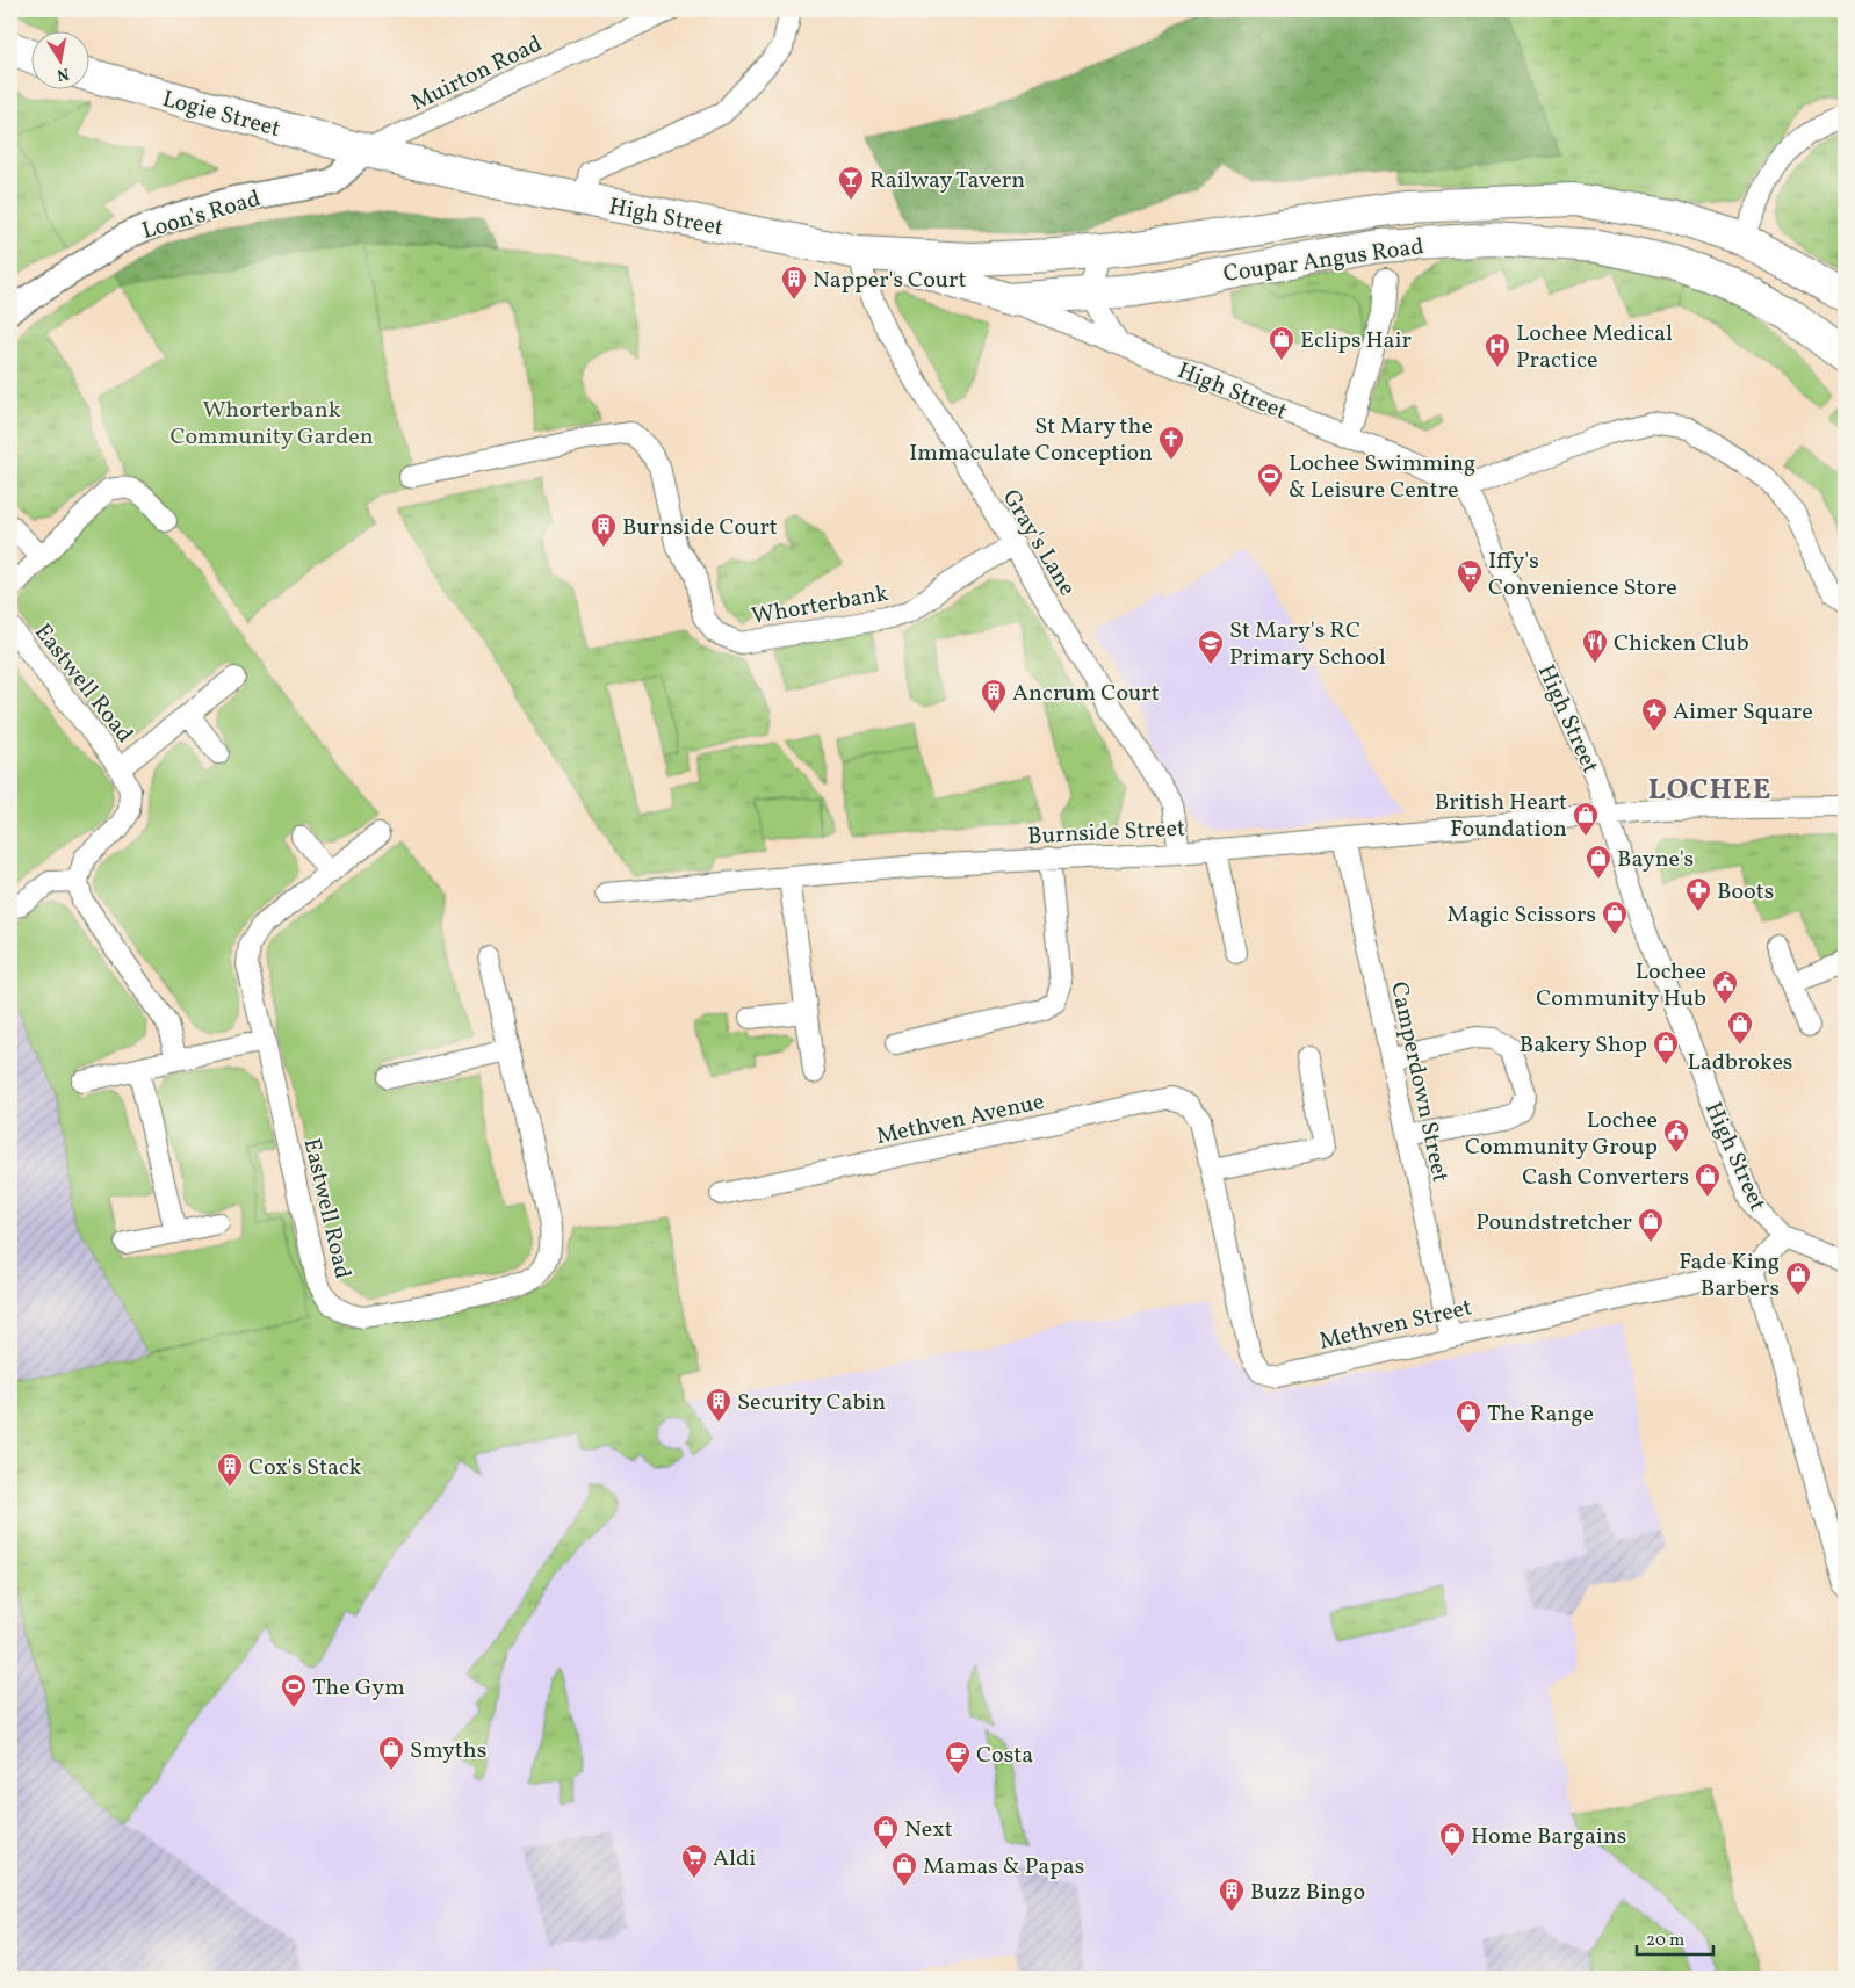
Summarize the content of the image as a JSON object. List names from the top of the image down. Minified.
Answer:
{"streets":{"main road":["Logie Street","High Street","Coupar Angus Road"],"street":["Muirton Road","Loon's Road","Gray's Lane","Whorterbank","Eastwell Road","Burnside Street","Camperdown Street","Methven Avenue","Methven Street"]},"crossings":[["Muirton Road","Logie Street"],["Muirton Road","Loon's Road"],["Muirton Road","High Street"],["Logie Street","Loon's Road"],["Logie Street","High Street"],["Loon's Road","High Street"],["High Street","Coupar Angus Road"],["High Street","Gray's Lane"],["High Street","Burnside Street"],["Coupar Angus Road","Gray's Lane"],["Gray's Lane","Whorterbank"],["Gray's Lane","Burnside Street"],["Burnside Street","Camperdown Street"],["Camperdown Street","Methven Street"],["Methven Avenue","Methven Street"]],"districts":["LOCHEE"],"parks":["Whorterbank Community Garden"],"places":{"bar":["Railway Tavern"],"building":["Napper's Court","Burnside Court","Ancrum Court","Security Cabin","Cox's Stack","Buzz Bingo"],"shop":["Eclips Hair","British Heart Foundation","Bayne's","Magic Scissors","Ladbrokes","Bakery Shop","Cash Converters","Poundstretcher","Fade King Barbers","The Range","Smyths","Next","Home Bargains","Mamas & Papas"],"hospital":["Lochee Medical Practice"],"church":["St Mary the Immaculate Conception"],"sports":["Lochee Swimming & Leisure Centre","The Gym"],"supermarket":["Iffy's Convenience Store","Aldi"],"restaurant":["Chicken Club"],"school or university":["St Mary's RC Primary School"],"place":["Aimer Square"],"pharmacy":["Boots"],"public building":["Lochee Community Hub","Lochee Community Group"],"cafe":["Costa"]},"scale_bar":"20 m","north":"bottom"}
